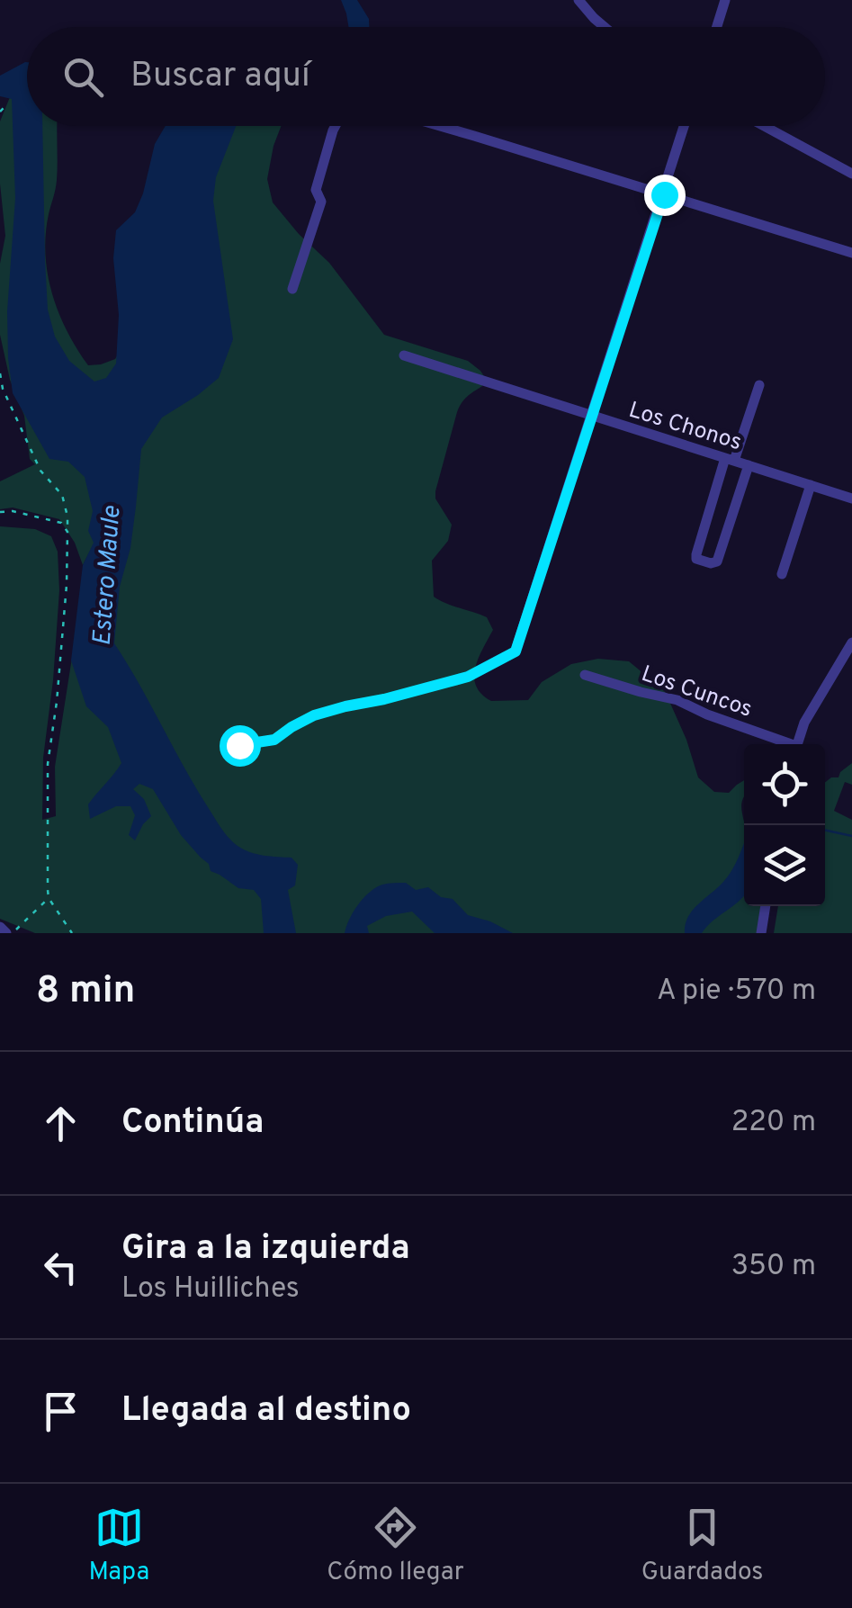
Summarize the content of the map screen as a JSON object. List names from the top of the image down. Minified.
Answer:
{"streets":{"street":["Los Chonos","Los Cuncos"]},"water":["Estero Maule"],"page":{"search":"Buscar aquí","heading":["8 min","A pie · 570 m"],"list":[["Continúa","220 m"],["Gira a la izquierda","Los Huilliches","350 m"],"Llegada al destino"],"nav":["Mapa","Cómo llegar","Guardados"]}}
